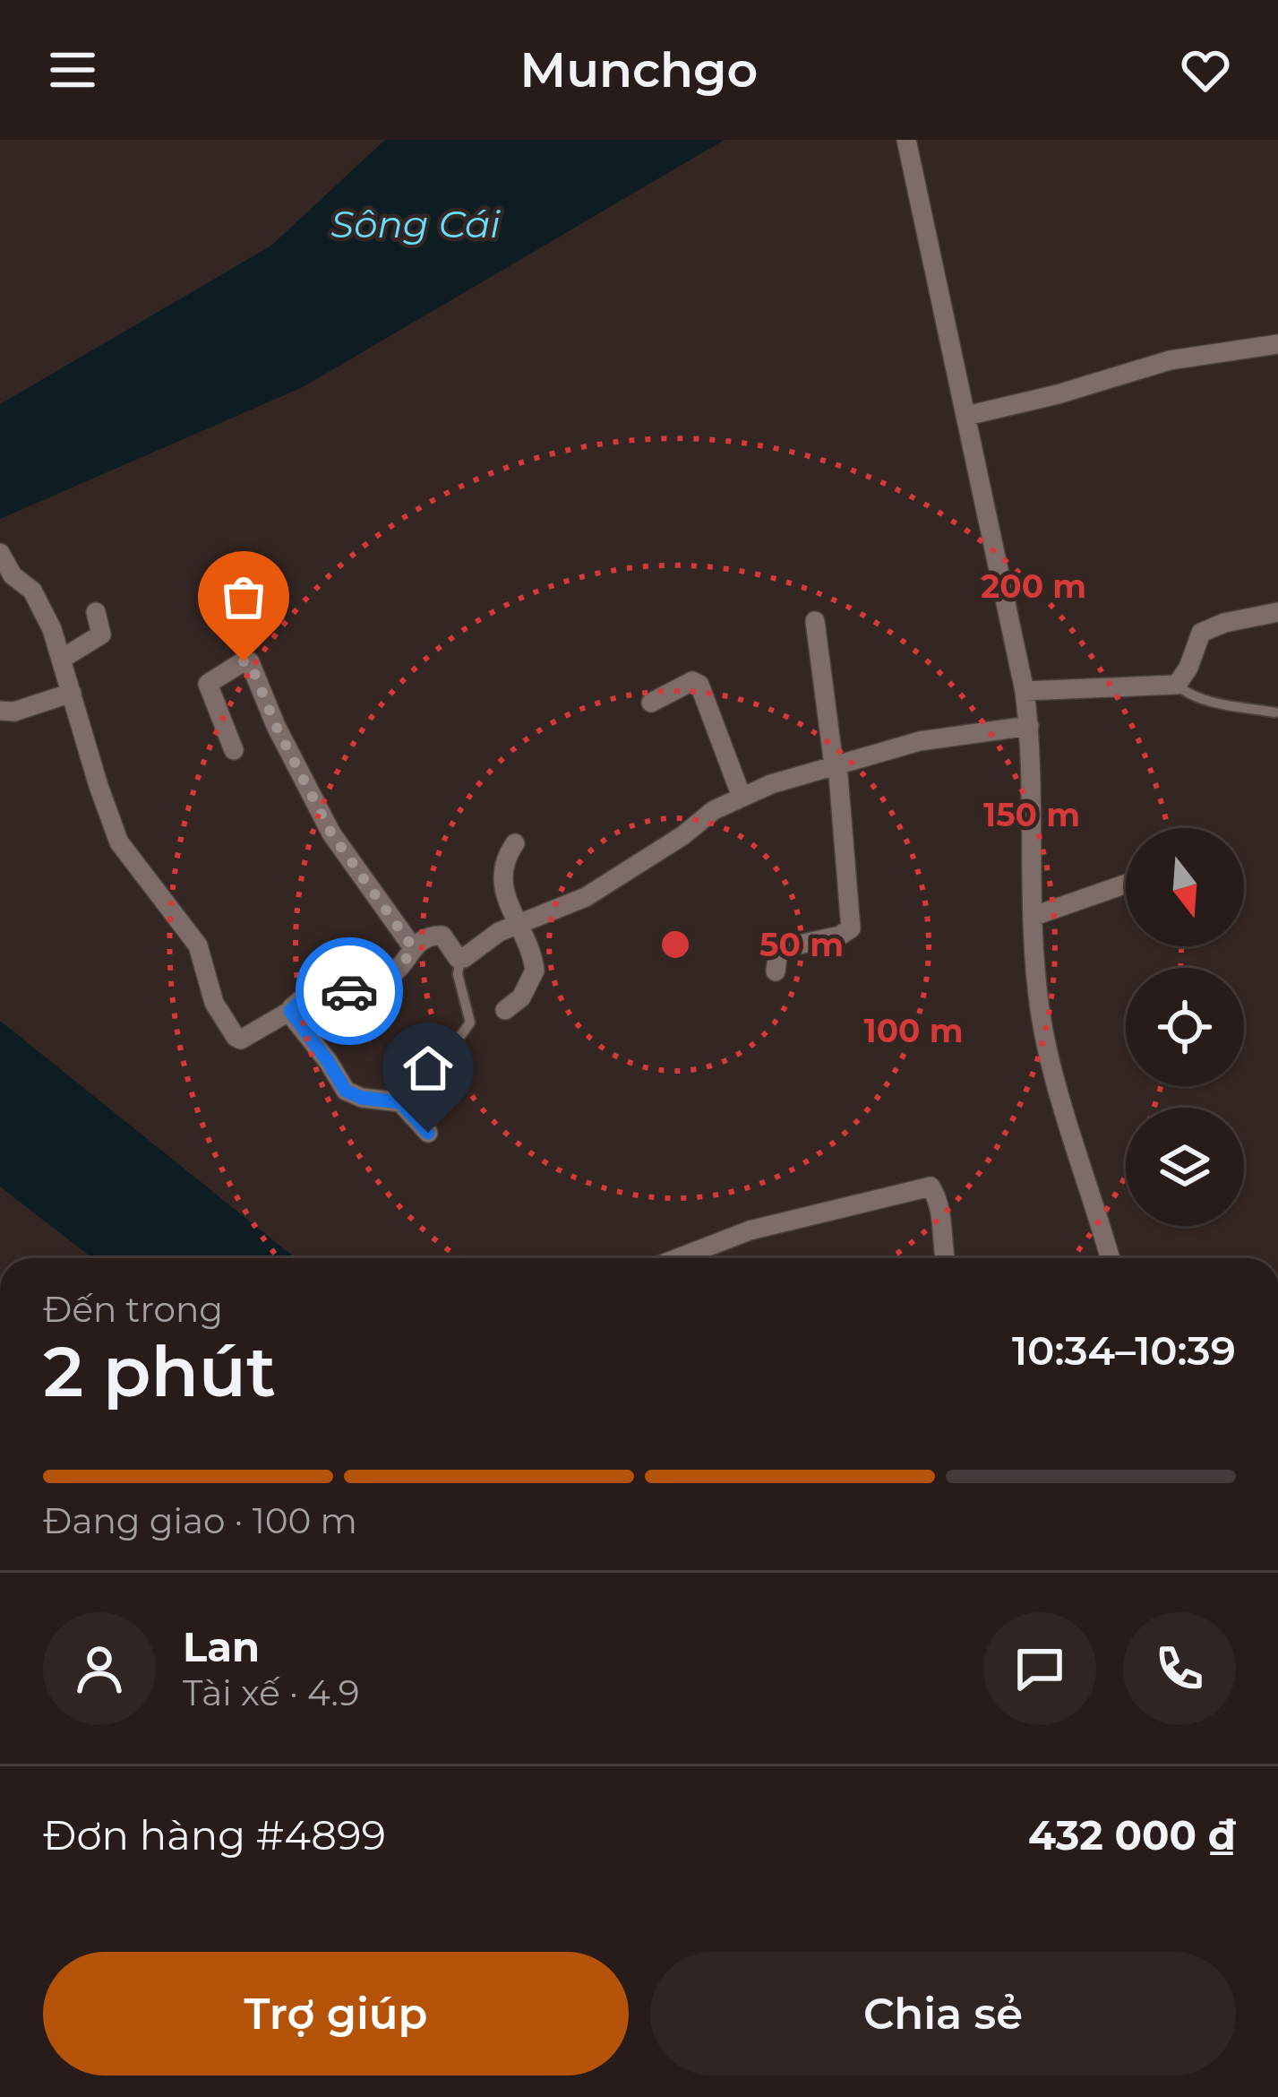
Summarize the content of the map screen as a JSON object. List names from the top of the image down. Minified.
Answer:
{"water":["Sông Cái"],"north":"bottom","page":{"header":"Munchgo","heading":["2 phút","Đến trong","10:34–10:39"],"panel":["Lan","Tài xế · 4.9","Đơn hàng #4899","432 000 ₫"],"bar":"Đang giao · 100 m","buttons":["Trợ giúp","Chia sẻ"]},"rings":["200 m","150 m","50 m","100 m"]}
